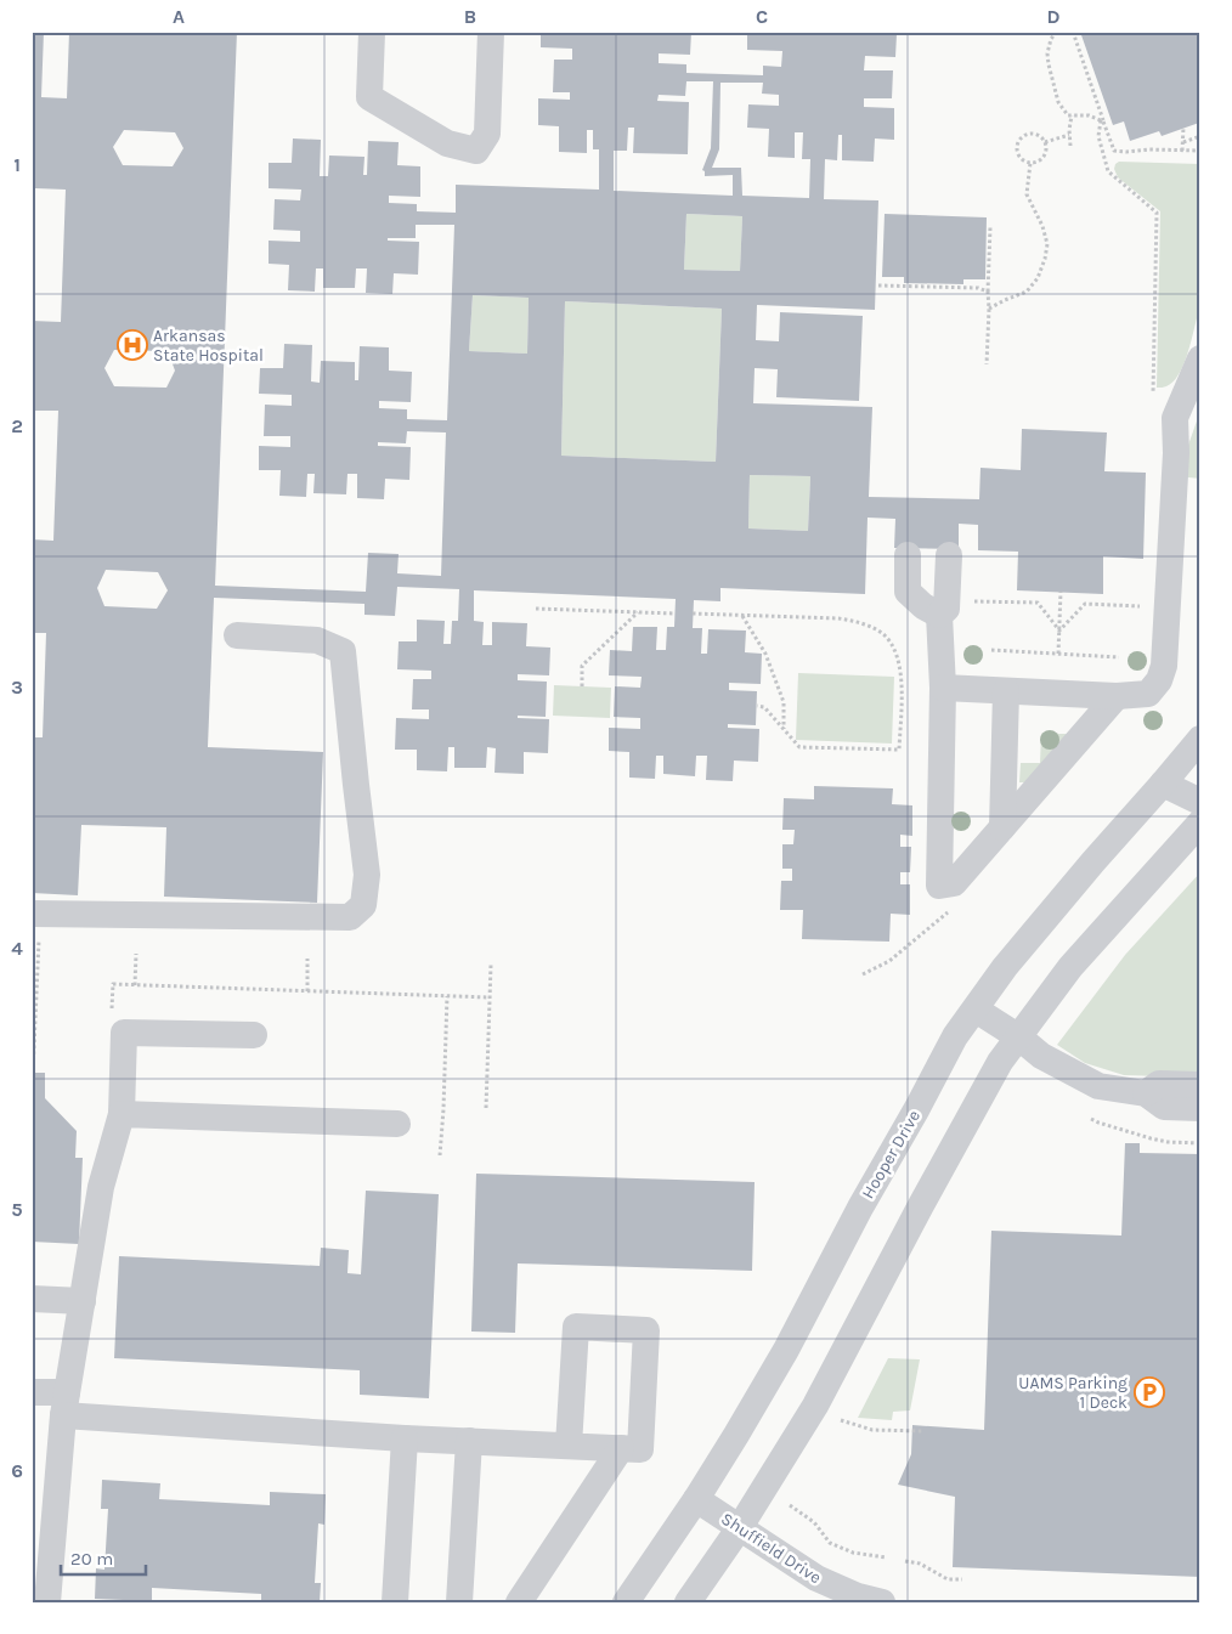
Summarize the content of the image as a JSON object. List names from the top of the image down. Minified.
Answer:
{"streets":{"street":["Hooper Drive","Shuffield Drive"]},"crossings":[["Hooper Drive","Shuffield Drive"]],"places":{"hospital":["Arkansas State Hospital"],"parking":["UAMS Parking 1 Deck"]},"scale_bar":"20 m","grid":{"columns":["A","B","C","D"],"rows":["1","2","3","4","5","6"]}}
